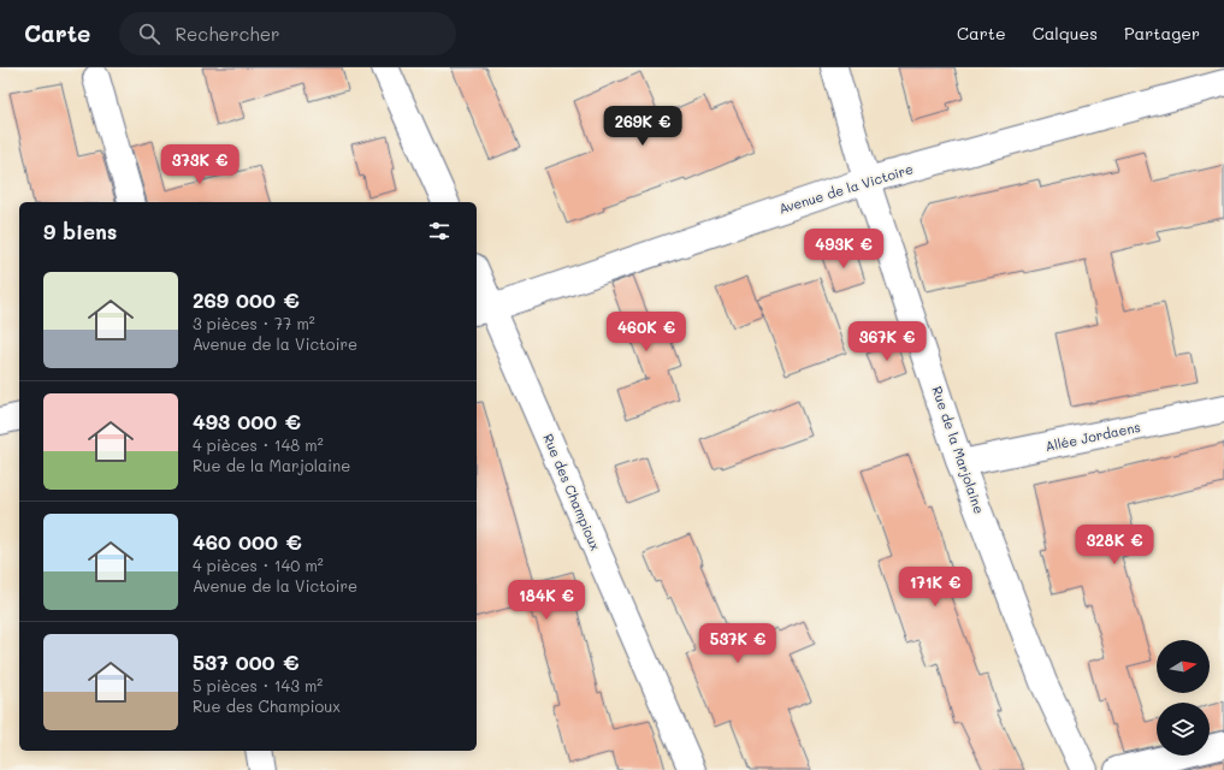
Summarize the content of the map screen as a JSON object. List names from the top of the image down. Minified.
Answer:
{"streets":{"street":["Avenue de la Victoire","Allée Jordaens","Rue de la Marjolaine","Rue des Champioux"]},"crossings":[["Avenue de la Victoire","Rue de la Marjolaine"],["Avenue de la Victoire","Rue des Champioux"],["Allée Jordaens","Rue de la Marjolaine"]],"north":"right","page":{"header":"Carte","search":"Rechercher","nav":["Carte","Calques","Partager"],"price":["269K €","373K €","493K €","460K €","367K €","328K €","171K €","184K €","537K €"],"heading":"9 biens","list":[{"name":"269 000 €","note":"3 pièces · 77 m² · Avenue de la Victoire"},{"name":"493 000 €","note":"4 pièces · 148 m² · Rue de la Marjolaine"},{"name":"460 000 €","note":"4 pièces · 140 m² · Avenue de la Victoire"},{"name":"537 000 €","note":"5 pièces · 143 m² · Rue des Champioux"}]}}
